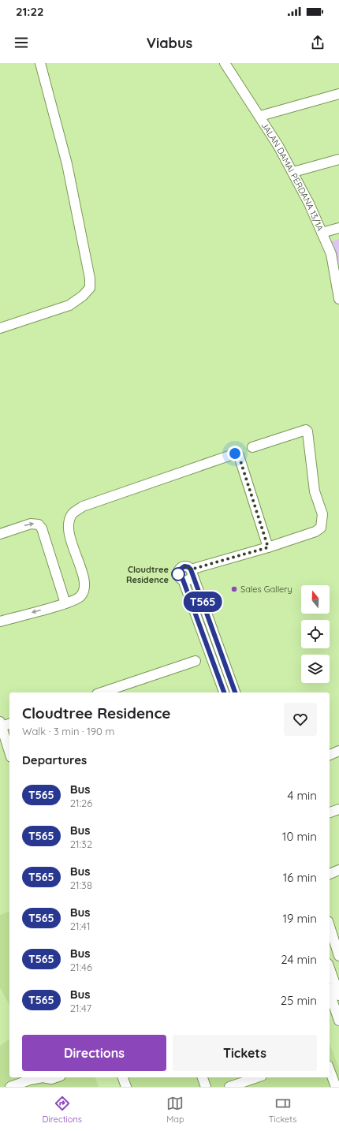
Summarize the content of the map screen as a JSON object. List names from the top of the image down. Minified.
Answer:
{"streets":{"street":["JALAN DAMAI PERDANA 13/1A"]},"places":["Cloudtree Residence","Sales Gallery"],"lines":["bus line T565"],"north":"top","page":{"status":"21:22","header":"Viabus","on_map":"T565","heading":[["Cloudtree Residence","Walk · 3 min · 190 m"],"Departures"],"list":[{"mark":"T565","name":"Bus","note":"21:26","value":"4 min"},{"mark":"T565","name":"Bus","note":"21:32","value":"10 min"},{"mark":"T565","name":"Bus","note":"21:38","value":"16 min"},{"mark":"T565","name":"Bus","note":"21:41","value":"19 min"},{"mark":"T565","name":"Bus","note":"21:46","value":"24 min"},{"mark":"T565","name":"Bus","note":"21:47","value":"25 min"}],"buttons":["Directions","Tickets"],"tabs":["Directions","Map","Tickets"]}}
